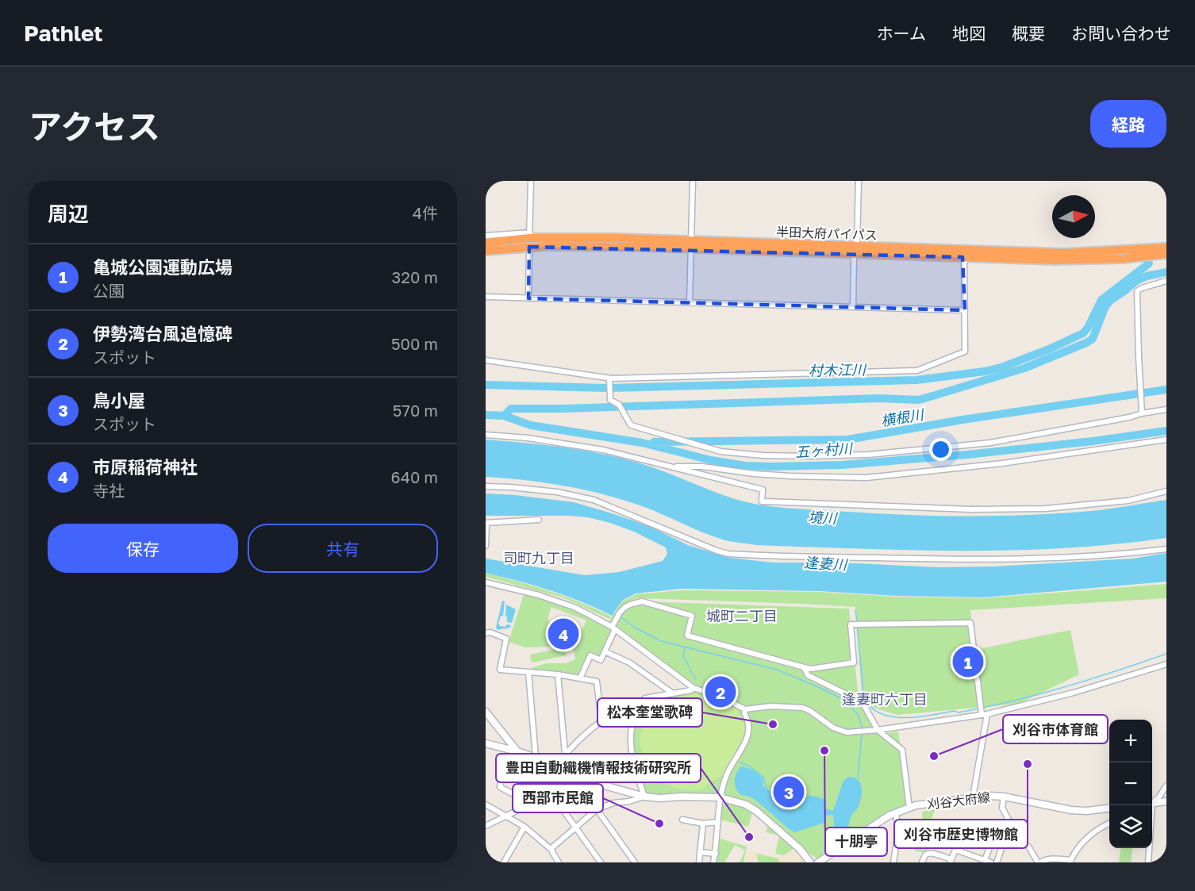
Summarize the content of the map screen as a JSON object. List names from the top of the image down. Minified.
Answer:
{"streets":{"highway":["半田大府パイパス"],"street":["刈谷大府線"]},"districts":["司町九丁目","城町二丁目","逢妻町六丁目"],"water":["村木江川","横根川","五ヶ村川","境川","逢妻川"],"places":["松本奎堂歌碑","十朋亭","刈谷市体育館","刈谷市歴史博物館","西部市民館","豊田自動織機情報技術研究所"],"north":"right","page":{"header":"Pathlet","nav":["ホーム","地図","概要","お問い合わせ"],"title":"アクセス","buttons":["経路",["保存","共有"]],"heading":["周辺","4件"],"list":[{"mark":"1","name":"亀城公園運動広場","note":"公園","value":"320 m"},{"mark":"2","name":"伊勢湾台風追憶碑","note":"スポット","value":"500 m"},{"mark":"3","name":"鳥小屋","note":"スポット","value":"570 m"},{"mark":"4","name":"市原稲荷神社","note":"寺社","value":"640 m"}],"pins":["4","1","2","3"],"map_buttons":["+","−"]}}
